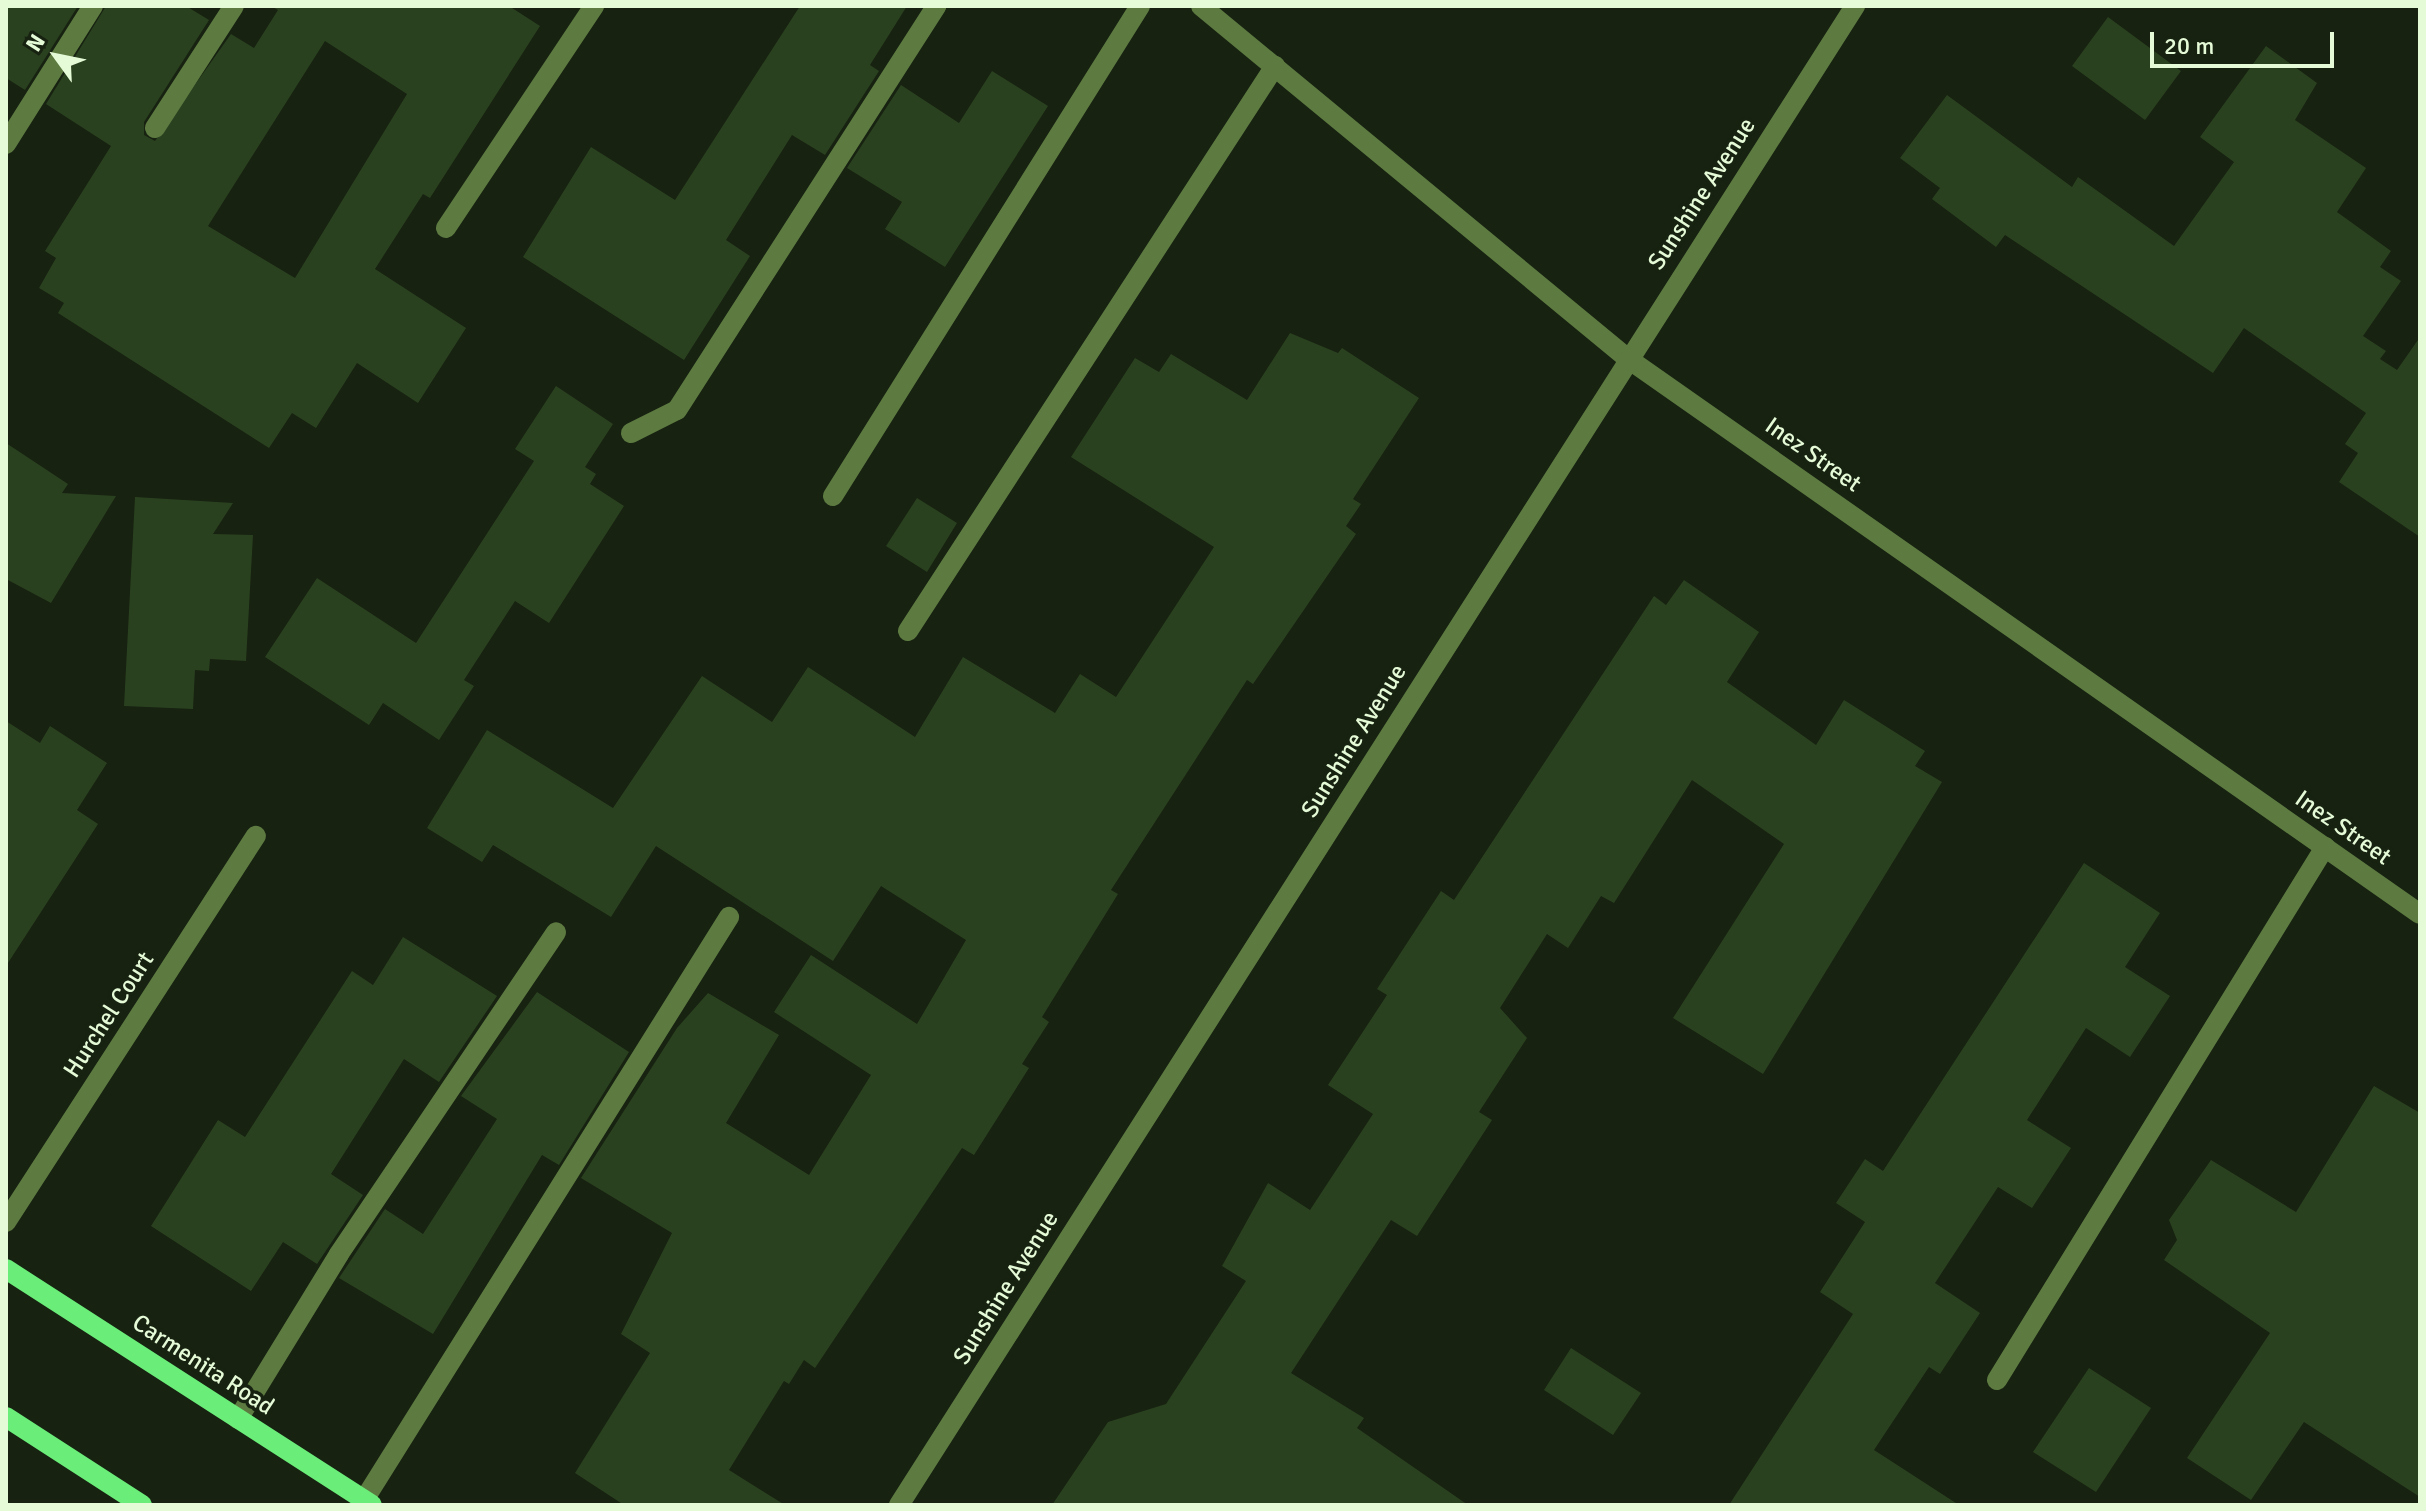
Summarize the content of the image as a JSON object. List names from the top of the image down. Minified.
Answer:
{"streets":{"main road":["Carmenita Road"],"street":["Sunshine Avenue","Inez Street","Hurchel Court"]},"crossings":[["Sunshine Avenue","Inez Street"]],"scale_bar":"20 m","north":"top left"}
